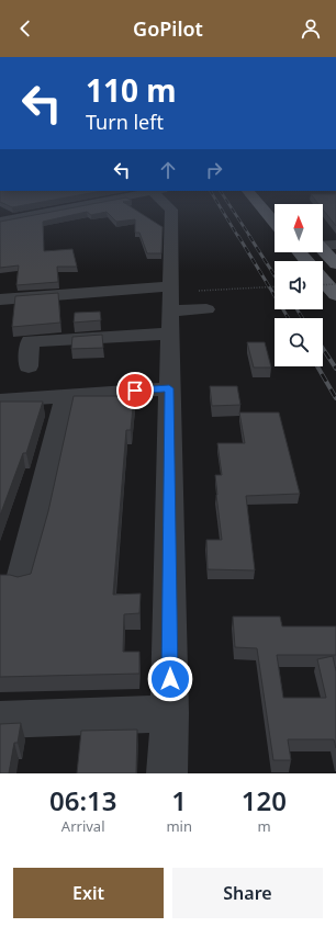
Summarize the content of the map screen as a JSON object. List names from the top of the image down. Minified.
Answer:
{"north":"top","page":{"header":"GoPilot","turn":["110 m","Turn left"],"eta":["06:13","Arrival","1","min","120","m"],"buttons":["Exit","Share"]}}
